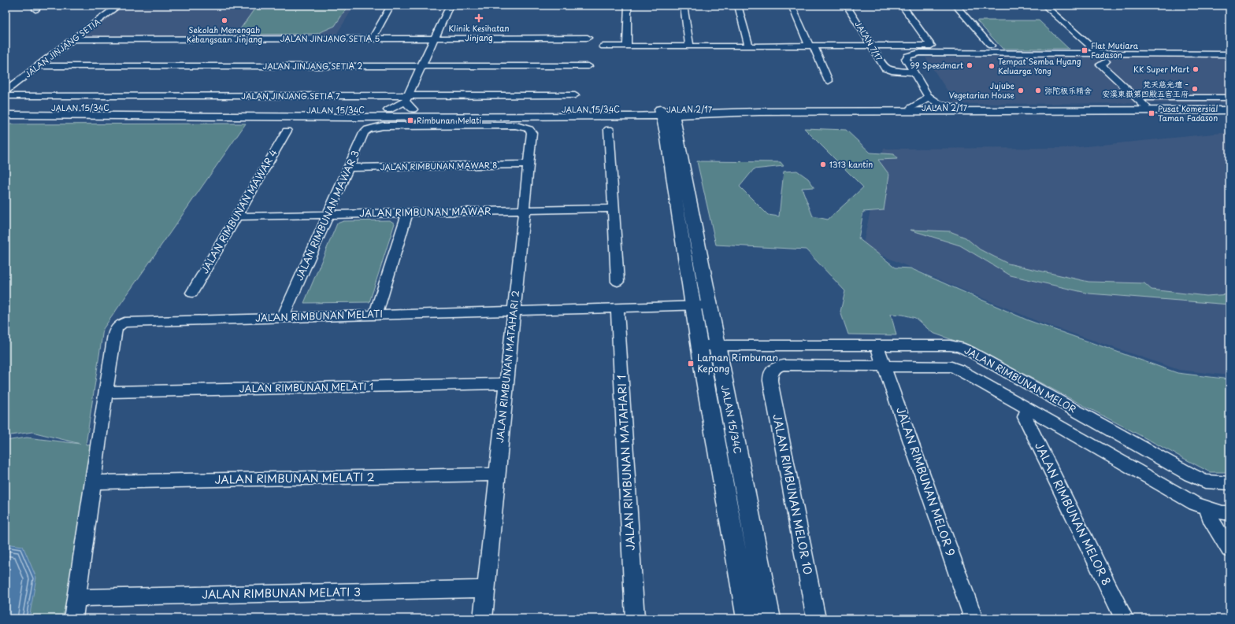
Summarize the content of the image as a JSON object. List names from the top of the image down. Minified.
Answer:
{"streets":{"street":["JALAN JINJANG SETIA 5","JALAN 7/17","JALAN JINJANG SETIA","JALAN JINJANG SETIA 2","JALAN JINJANG SETIA 7","JALAN 15/34C","JALAN 2/17","JALAN RIMBUNAN MAWAR 8","JALAN RIMBUNAN MAWAR 4","JALAN RIMBUNAN MAWAR","JALAN RIMBUNAN MAWAR 3","JALAN RIMBUNAN MELATI","JALAN RIMBUNAN MATAHARI 2","JALAN RIMBUNAN MELOR","JALAN RIMBUNAN MELATI 1","JALAN RIMBUNAN MATAHARI 1","JALAN RIMBUNAN MELATI 2","JALAN RIMBUNAN MELOR 9","JALAN RIMBUNAN MELOR 10","JALAN RIMBUNAN MELOR 8","JALAN RIMBUNAN MELATI 3"]},"crossings":[["JALAN JINJANG SETIA 5","JALAN JINJANG SETIA"],["JALAN 7/17","JALAN 2/17"],["JALAN JINJANG SETIA","JALAN JINJANG SETIA 2"],["JALAN 15/34C","JALAN 2/17"],["JALAN 15/34C","JALAN RIMBUNAN MELATI"],["JALAN 15/34C","JALAN RIMBUNAN MELOR"],["JALAN RIMBUNAN MAWAR 8","JALAN RIMBUNAN MAWAR 3"],["JALAN RIMBUNAN MAWAR 8","JALAN RIMBUNAN MATAHARI 2"],["JALAN RIMBUNAN MAWAR 4","JALAN RIMBUNAN MAWAR"],["JALAN RIMBUNAN MAWAR","JALAN RIMBUNAN MAWAR 3"],["JALAN RIMBUNAN MAWAR","JALAN RIMBUNAN MATAHARI 2"],["JALAN RIMBUNAN MAWAR 3","JALAN RIMBUNAN MELATI"],["JALAN RIMBUNAN MAWAR 3","JALAN RIMBUNAN MATAHARI 2"],["JALAN RIMBUNAN MELATI","JALAN RIMBUNAN MATAHARI 2"],["JALAN RIMBUNAN MELATI","JALAN RIMBUNAN MELATI 1"],["JALAN RIMBUNAN MELATI","JALAN RIMBUNAN MATAHARI 1"],["JALAN RIMBUNAN MATAHARI 2","JALAN RIMBUNAN MELATI 1"],["JALAN RIMBUNAN MATAHARI 2","JALAN RIMBUNAN MELATI 2"],["JALAN RIMBUNAN MATAHARI 2","JALAN RIMBUNAN MELATI 3"],["JALAN RIMBUNAN MELOR","JALAN RIMBUNAN MELOR 9"],["JALAN RIMBUNAN MELOR 9","JALAN RIMBUNAN MELOR 10"]],"places":{"health":["Klinik Kesihatan Jinjang"],"other":["Sekolah Menengah Kebangsaan Jinjang","99 Speedmart","Tempat Semba Hyang Keluarga Yong","KK Super Mart","梵天慈光壇 - 安溪東嶽第四殿五官王府","Jujube Vegetarian House","弥陀极乐精舍","1313 kantin"],"transit":["Flat Mutiara Fadason","Pusat Komersial Taman Fadason","Rimbunan Melati","Laman Rimbunan Kepong"]}}
